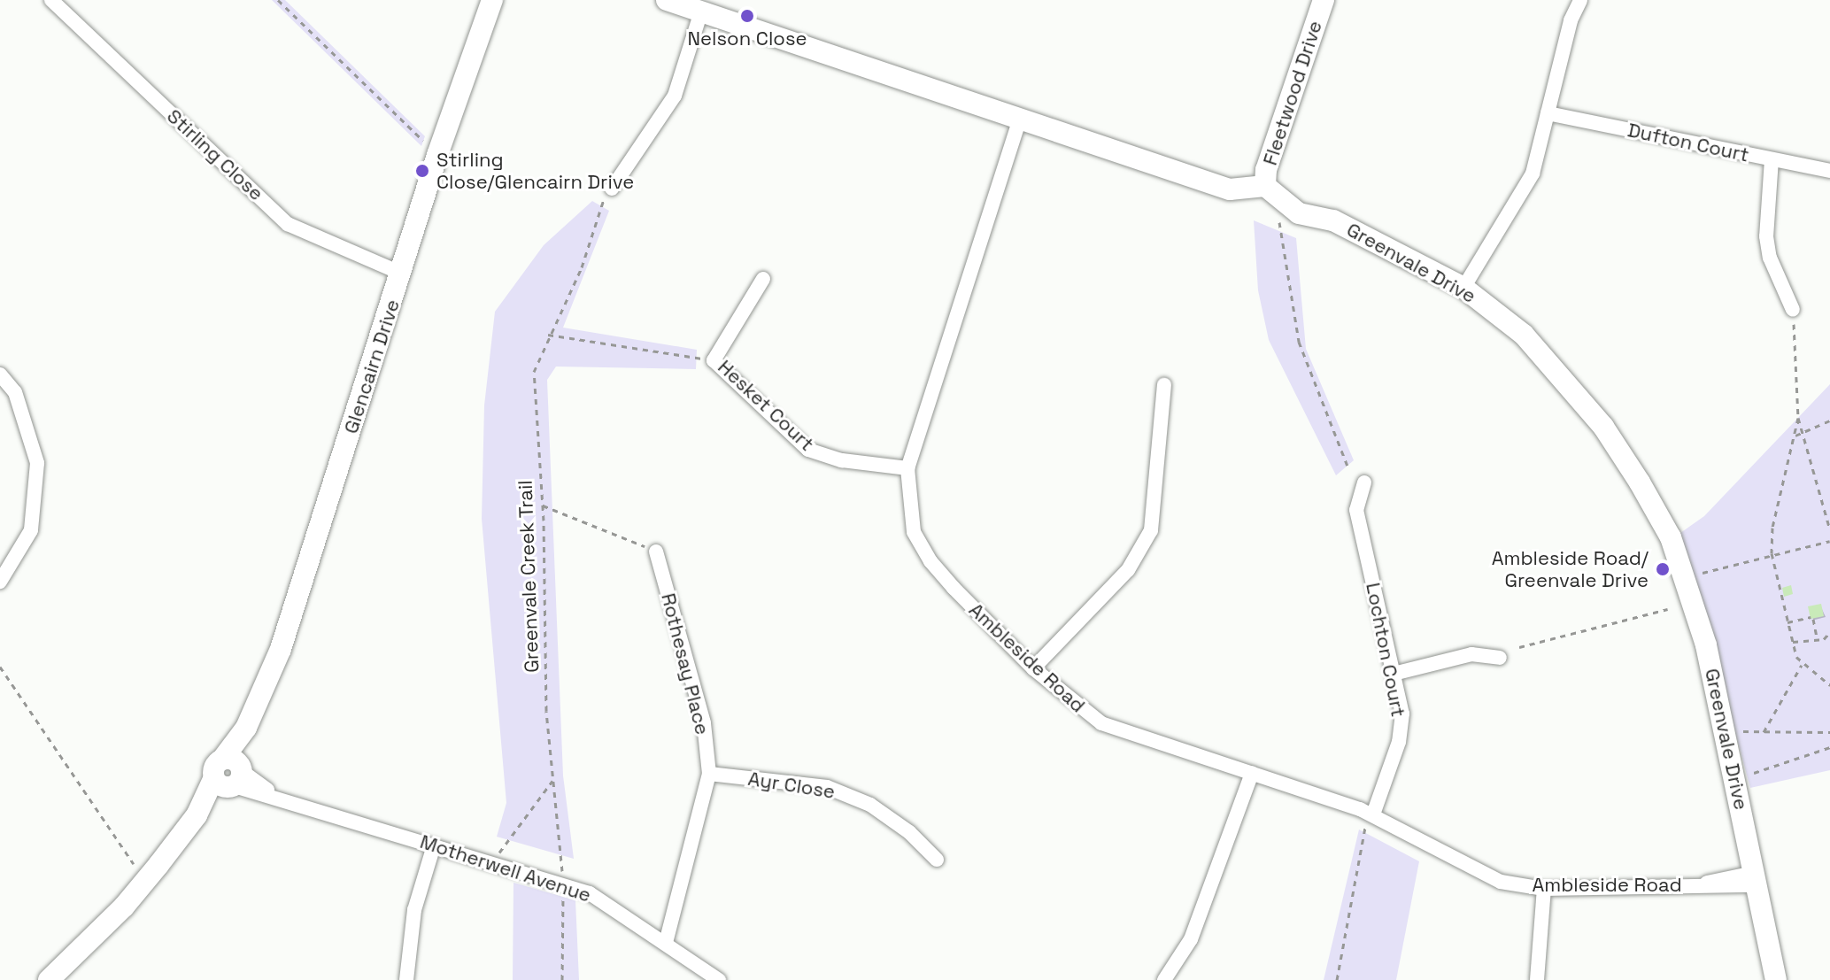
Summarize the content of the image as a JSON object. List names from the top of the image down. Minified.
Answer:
{"streets":{"street":["Fleetwood Drive","Dufton Court","Stirling Close","Greenvale Drive","Glencairn Drive","Hesket Court","Lochton Court","Ambleside Road","Rothesay Place","Ayr Close","Motherwell Avenue"],"path":["Greenvale Creek Trail"]},"crossings":[["Fleetwood Drive","Greenvale Drive"],["Stirling Close","Glencairn Drive"],["Greenvale Drive","Ambleside Road"],["Glencairn Drive","Motherwell Avenue"],["Hesket Court","Ambleside Road"],["Greenvale Creek Trail","Motherwell Avenue"],["Lochton Court","Ambleside Road"],["Rothesay Place","Ayr Close"],["Rothesay Place","Motherwell Avenue"]],"places":["Nelson Close","Stirling Close/Glencairn Drive","Ambleside Road/ Greenvale Drive"]}
